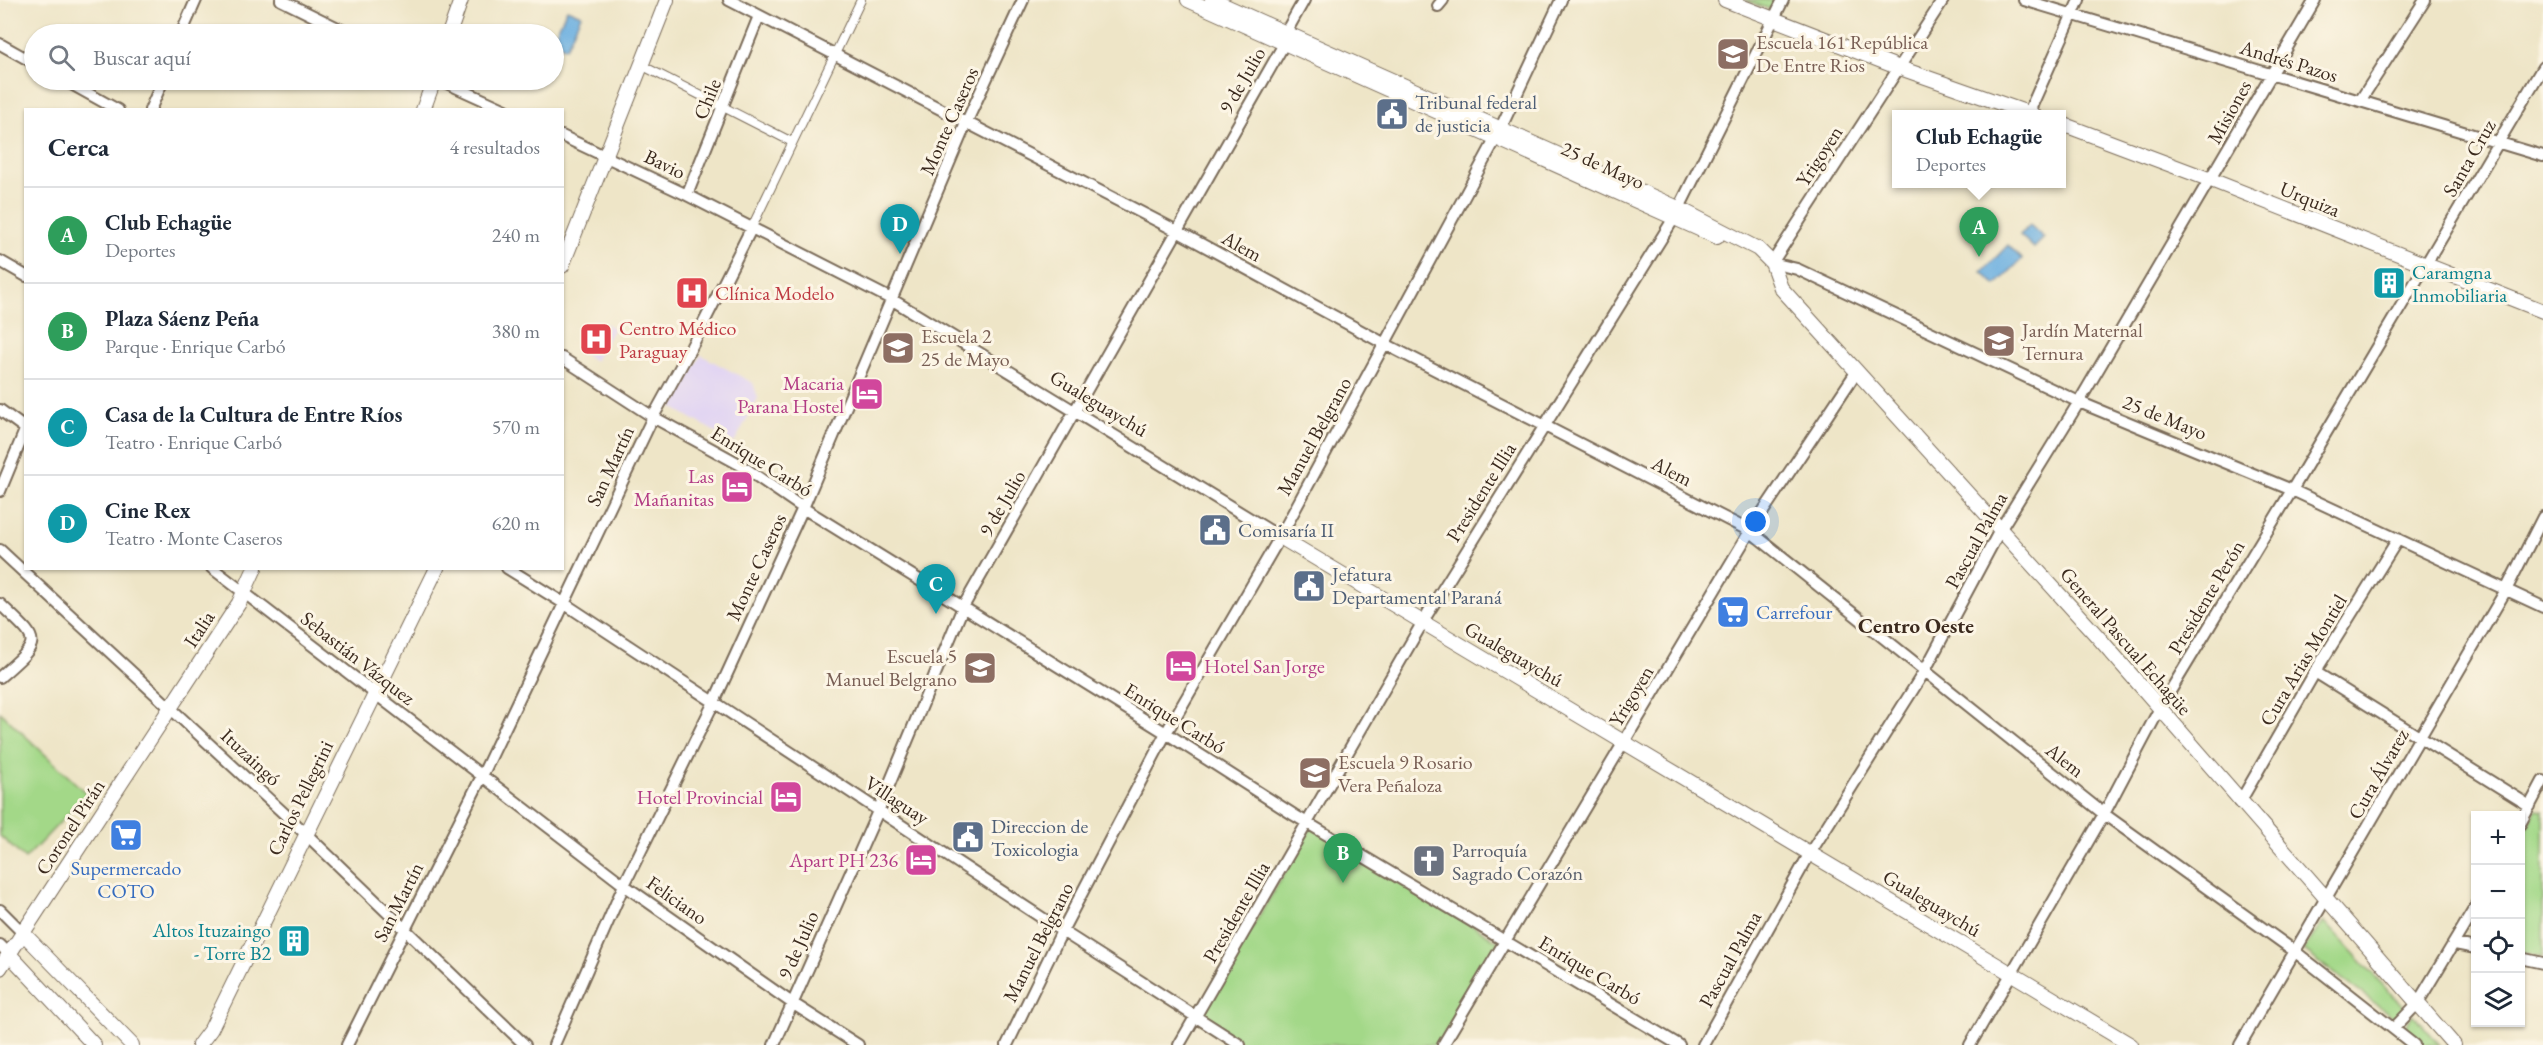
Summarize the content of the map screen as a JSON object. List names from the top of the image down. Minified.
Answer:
{"streets":{"street":["Andrés Pazos","9 de Julio","Chile","Misiones","Monte Caseros","Yrigoyen","Santa Cruz","Bavio","25 de Mayo","Urquiza","Alem","Gualeguaychú","Manuel Belgrano","Enrique Carbó","San Martín","Presidente Illia","Pascual Palma","Presidente Perón","Italia","General Pascual Echagüe","Sebastián Vázquez","Cura Arias Montiel","Ituzaingó","Cura Álvarez","Carlos Pellegrini","Villaguay","Coronel Pirán","Feliciano"]},"crossings":[["Andrés Pazos","Misiones"],["Andrés Pazos","Santa Cruz"],["9 de Julio","25 de Mayo"],["9 de Julio","Alem"],["9 de Julio","Gualeguaychú"],["9 de Julio","Enrique Carbó"],["9 de Julio","Villaguay"],["9 de Julio","Feliciano"],["Chile","Bavio"],["Chile","Alem"],["Misiones","Urquiza"],["Misiones","Pascual Palma"],["Monte Caseros","Alem"],["Monte Caseros","Gualeguaychú"],["Monte Caseros","Enrique Carbó"],["Monte Caseros","Villaguay"],["Monte Caseros","Feliciano"],["Yrigoyen","25 de Mayo"],["Yrigoyen","Alem"],["Yrigoyen","Gualeguaychú"],["Yrigoyen","Enrique Carbó"],["Yrigoyen","General Pascual Echagüe"],["Santa Cruz","Urquiza"],["Santa Cruz","Presidente Perón"],["Bavio","Gualeguaychú"],["Bavio","San Martín"],["25 de Mayo","Manuel Belgrano"],["25 de Mayo","Presidente Illia"],["25 de Mayo","Pascual Palma"],["25 de Mayo","Presidente Perón"],["25 de Mayo","General Pascual Echagüe"],["25 de Mayo","Cura Arias Montiel"],["25 de Mayo","Cura Álvarez"],["Urquiza","Pascual Palma"],["Urquiza","Presidente Perón"],["Alem","Manuel Belgrano"],["Alem","San Martín"],["Alem","Presidente Illia"],["Alem","Pascual Palma"],["Alem","Presidente Perón"],["Alem","Cura Álvarez"],["Gualeguaychú","Manuel Belgrano"],["Gualeguaychú","San Martín"],["Gualeguaychú","Presidente Illia"],["Gualeguaychú","Pascual Palma"],["Gualeguaychú","Presidente Perón"],["Manuel Belgrano","Enrique Carbó"],["Manuel Belgrano","Villaguay"],["Enrique Carbó","San Martín"],["Enrique Carbó","Presidente Illia"],["San Martín","Sebastián Vázquez"],["San Martín","Ituzaingó"],["San Martín","Villaguay"],["San Martín","Feliciano"],["Presidente Illia","Villaguay"],["Pascual Palma","General Pascual Echagüe"],["Presidente Perón","General Pascual Echagüe"],["Italia","Sebastián Vázquez"],["Italia","Ituzaingó"],["Italia","Coronel Pirán"],["General Pascual Echagüe","Cura Arias Montiel"],["General Pascual Echagüe","Cura Álvarez"],["Sebastián Vázquez","Carlos Pellegrini"],["Sebastián Vázquez","Feliciano"],["Ituzaingó","Carlos Pellegrini"],["Ituzaingó","Coronel Pirán"]],"districts":["Centro Oeste"],"places":{"school or university":["Escuela 161 República De Entre Rios","Jardín Maternal Ternura","Escuela 2 25 de Mayo","Escuela 5 Manuel Belgrano","Escuela 9 Rosario Vera Peñaloza"],"public building":["Tribunal federal de justicia","Comisaría II","Jefatura Departamental Paraná","Direccion de Toxicologia"],"building":["Caramgna Inmobiliaria","Altos Ituzaingo - Torre B2"],"hospital":["Clínica Modelo","Centro Médico Paraguay"],"hotel":["Macaria Parana Hostel","Las Mañanitas","Hotel San Jorge","Hotel Provincial","Apart PH 236"],"supermarket":["Carrefour","Supermercado COTO"],"church":["Parroquía Sagrado Corazón"]},"page":{"search":"Buscar aquí","heading":["Cerca","4 resultados"],"popup":["Club Echagüe","Deportes"],"list":[{"mark":"A","name":"Club Echagüe","note":"Deportes","value":"240 m"},{"mark":"B","name":"Plaza Sáenz Peña","note":"Parque · Enrique Carbó","value":"380 m"},{"mark":"C","name":"Casa de la Cultura de Entre Ríos","note":"Teatro · Enrique Carbó","value":"570 m"},{"mark":"D","name":"Cine Rex","note":"Teatro · Monte Caseros","value":"620 m"}],"pins":["D","A","C","B"],"map_buttons":["+","−"]}}
